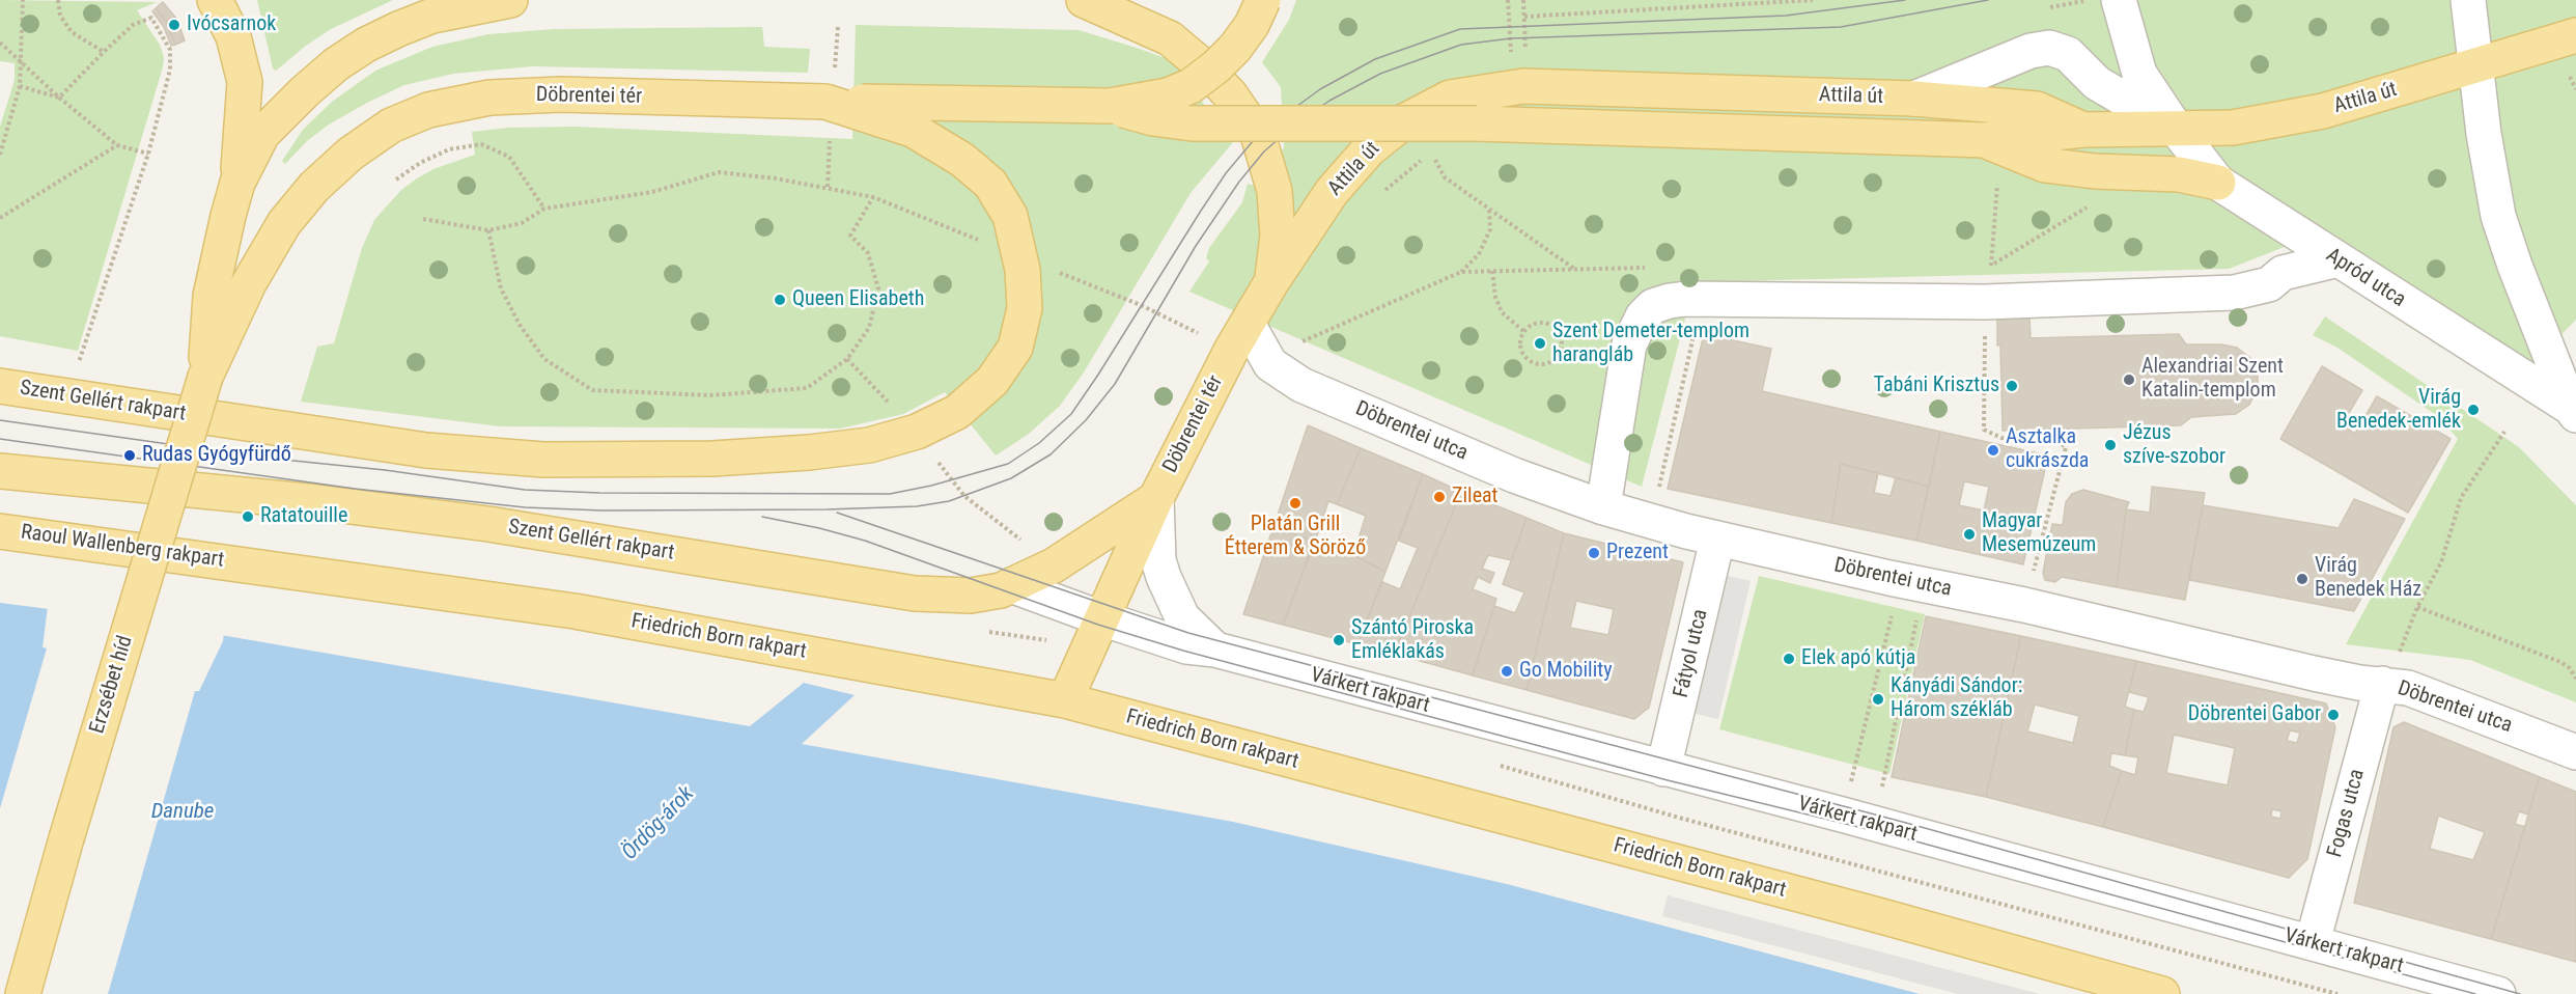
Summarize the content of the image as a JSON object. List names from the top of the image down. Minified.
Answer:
{"streets":{"main road":["Döbrentei tér","Attila út","Szent Gellért rakpart","Raoul Wallenberg rakpart","Friedrich Born rakpart","Erzsébet híd"],"street":["Apród utca","Döbrentei utca","Fátyol utca","Várkert rakpart","Fogas utca"]},"crossings":[["Döbrentei tér","Attila út"],["Döbrentei tér","Szent Gellért rakpart"],["Döbrentei tér","Döbrentei utca"],["Döbrentei tér","Friedrich Born rakpart"],["Döbrentei tér","Erzsébet híd"],["Döbrentei tér","Várkert rakpart"],["Attila út","Apród utca"],["Attila út","Döbrentei utca"],["Szent Gellért rakpart","Várkert rakpart"],["Döbrentei utca","Fátyol utca"],["Döbrentei utca","Fogas utca"],["Raoul Wallenberg rakpart","Friedrich Born rakpart"],["Fátyol utca","Várkert rakpart"],["Várkert rakpart","Fogas utca"]],"water":["Danube","Ördög-árok"],"places":["Ivócsarnok","Queen Elisabeth","Szent Demeter-templom harangláb","Alexandriai Szent Katalin-templom","Tabáni Krisztus","Virág Benedek-emlék","Jézus szíve-szobor","Asztalka cukrászda","Rudas Gyógyfürdő","Zileat","Platán Grill Étterem & Söröző","Ratatouille","Magyar Mesemúzeum","Prezent","Virág Benedek Ház","Szántó Piroska Emléklakás","Elek apó kútja","Go Mobility","Kányádi Sándor: Három székláb","Döbrentei Gabor"]}
